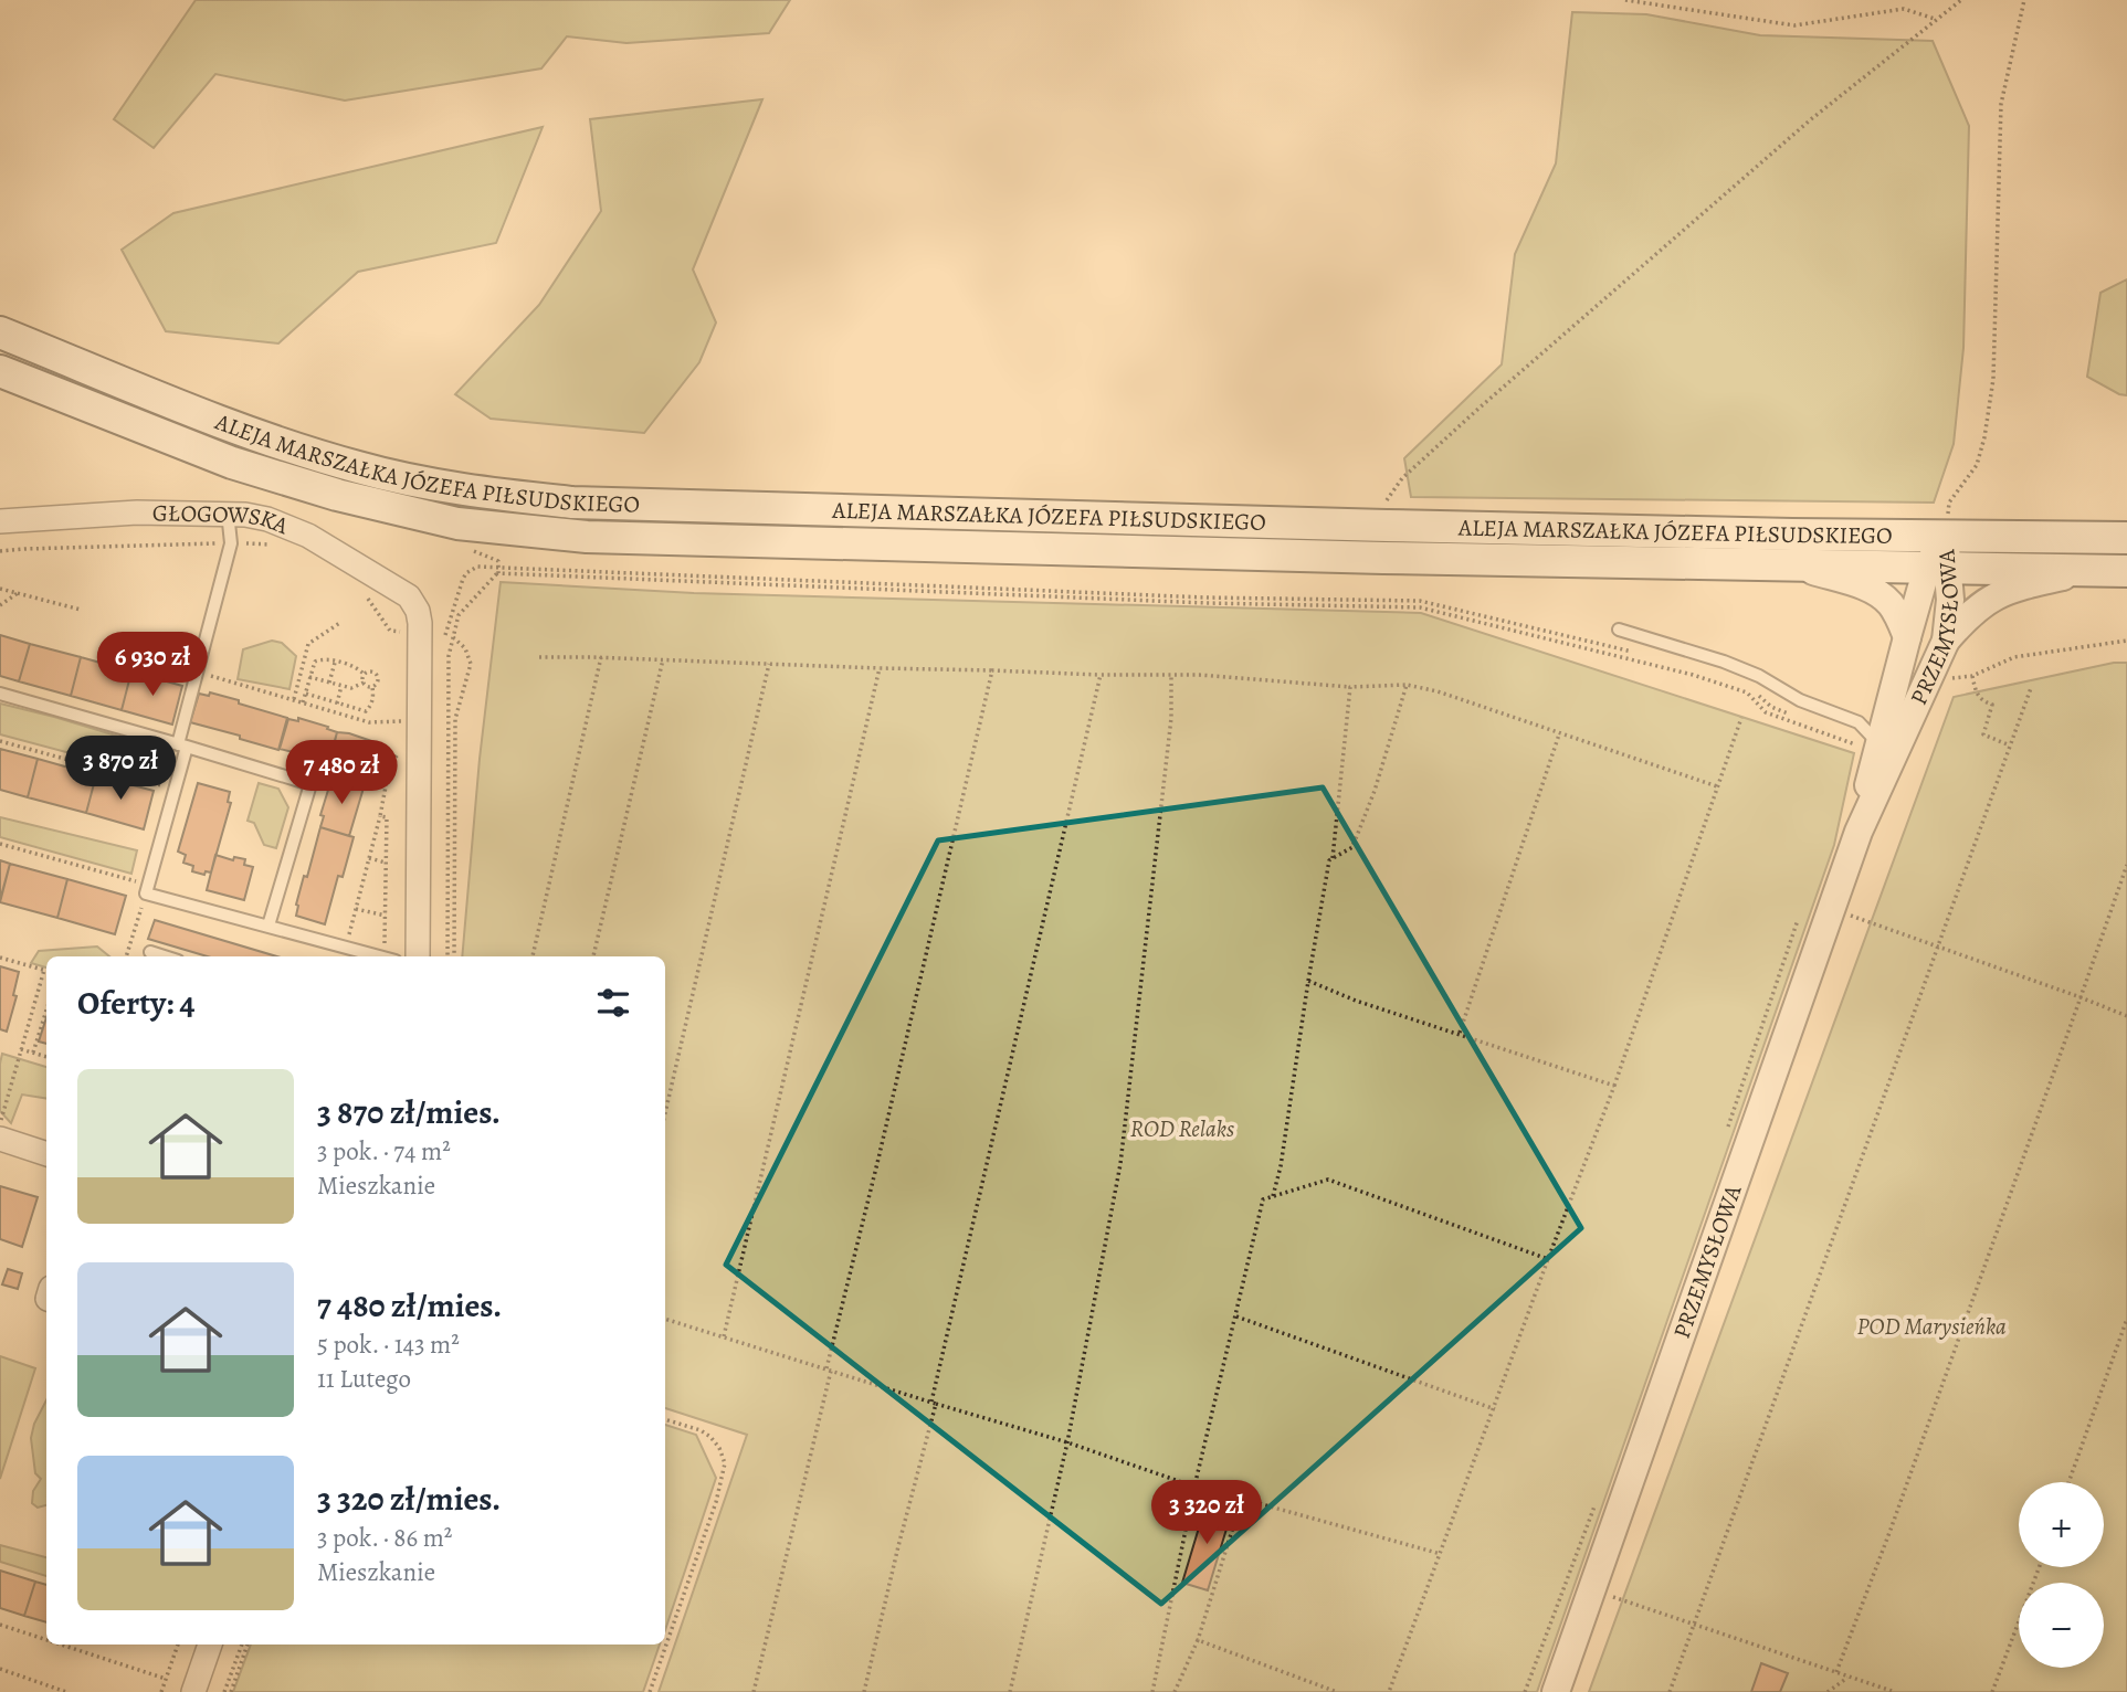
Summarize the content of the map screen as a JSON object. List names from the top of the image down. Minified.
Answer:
{"streets":{"main road":["ALEJA MARSZAŁKA JÓZEFA PIŁSUDSKIEGO"],"street":["GŁOGOWSKA","PRZEMYSŁOWA"]},"crossings":[["ALEJA MARSZAŁKA JÓZEFA PIŁSUDSKIEGO","PRZEMYSŁOWA"]],"parks":["ROD Relaks","POD Marysieńka"],"page":{"price":["6 930 zł","3 870 zł","7 480 zł","3 320 zł"],"heading":"Oferty: 4","list":[{"name":"3 870 zł/mies.","note":"3 pok. · 74 m² · Mieszkanie"},{"name":"7 480 zł/mies.","note":"5 pok. · 143 m² · 11 Lutego"},{"name":"3 320 zł/mies.","note":"3 pok. · 86 m² · Mieszkanie"}],"map_buttons":["+","−"]}}
